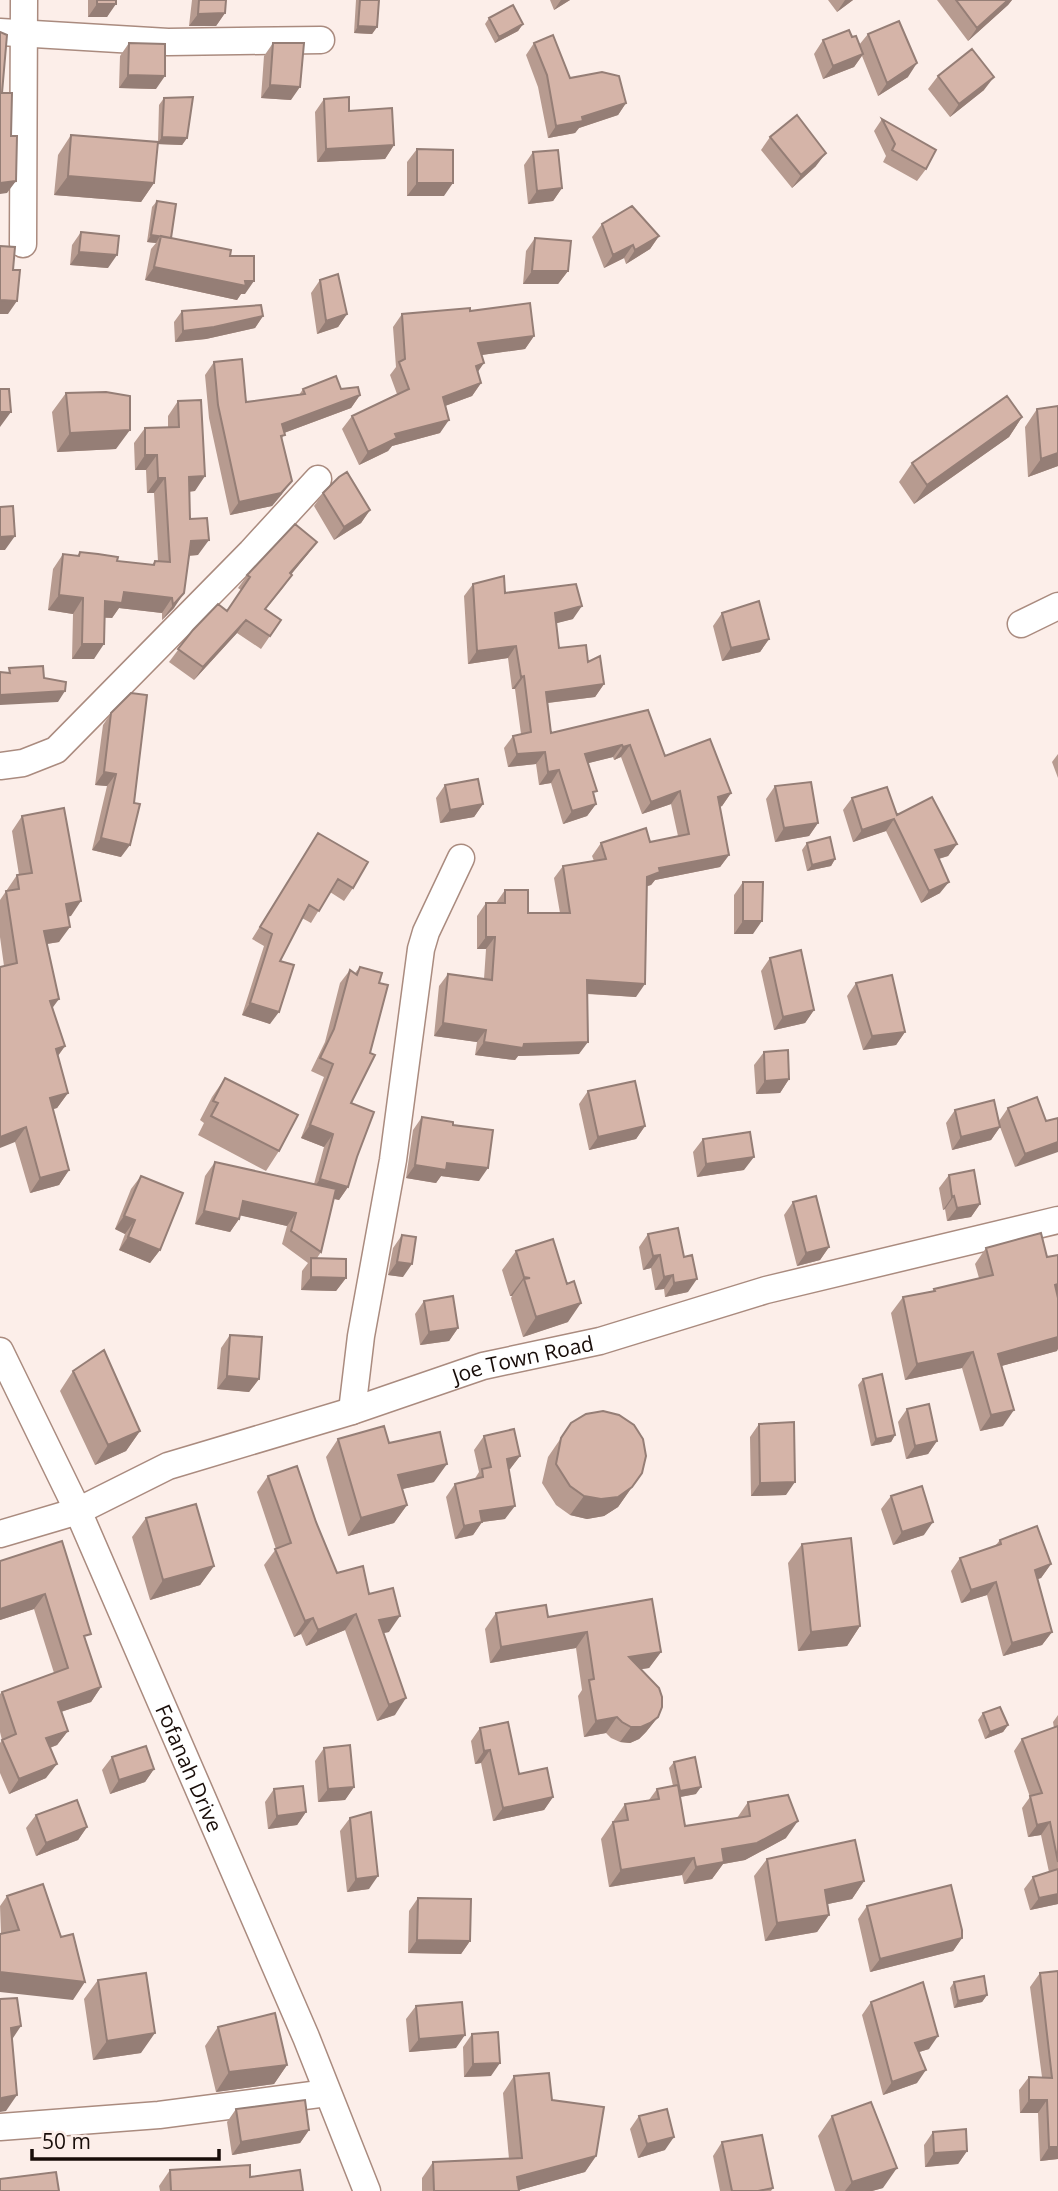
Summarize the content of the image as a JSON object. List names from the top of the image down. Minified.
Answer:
{"streets":{"street":["Joe Town Road","Fofanah Drive"]},"crossings":[["Joe Town Road","Fofanah Drive"]],"scale_bar":"50 m"}
